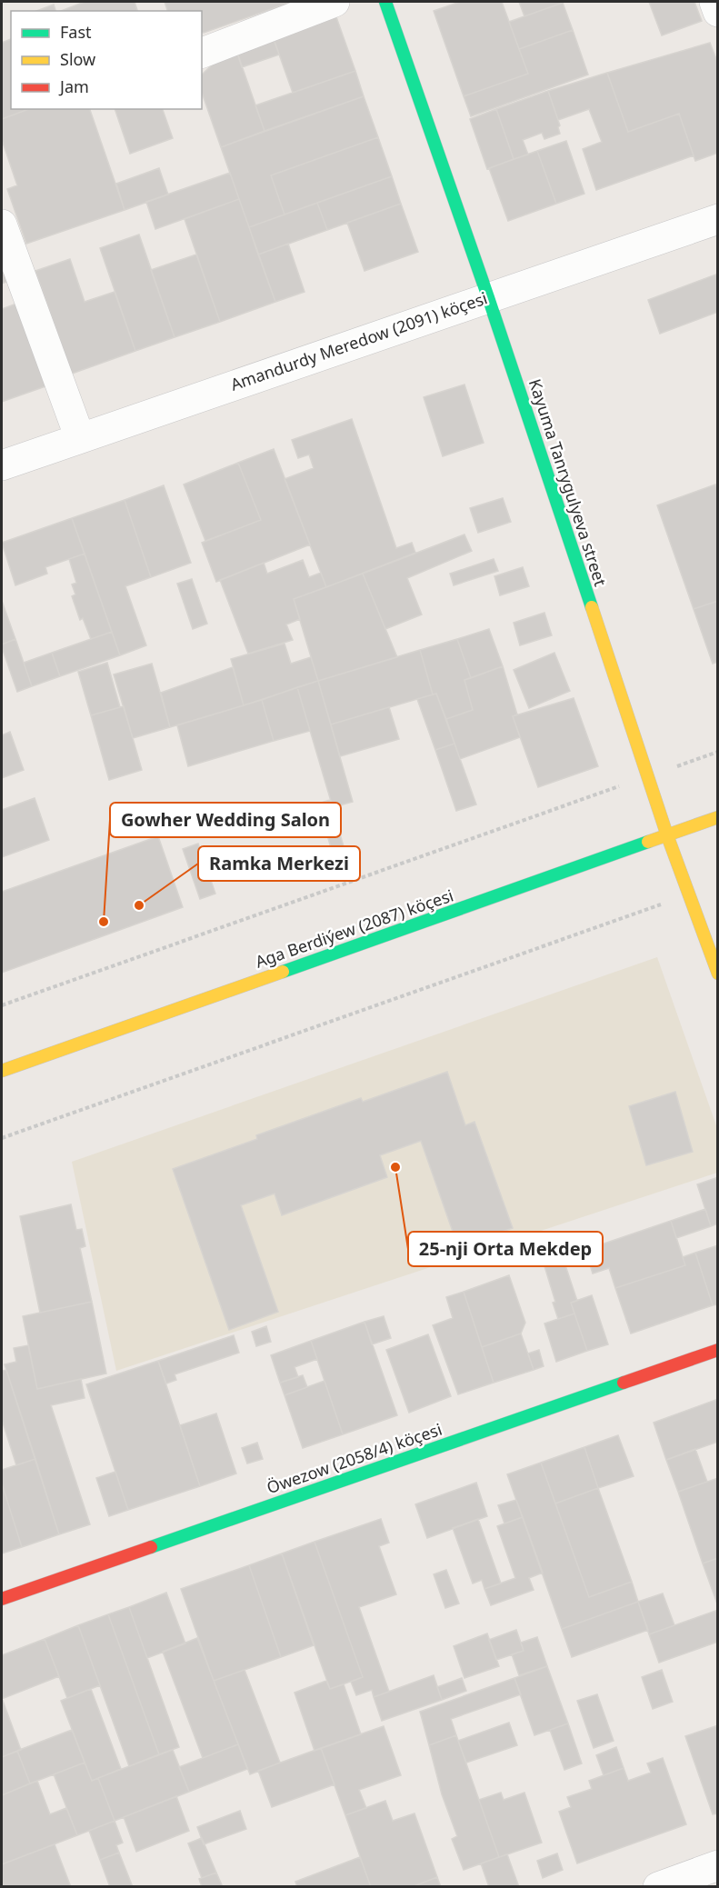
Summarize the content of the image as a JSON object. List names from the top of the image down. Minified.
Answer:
{"streets":{"street":["Amandurdy Meredow (2091) köçesi","Kayuma Tanrygulyeva street","Aga Berdiýew (2087) köçesi","Öwezow (2058/4) köçesi"]},"crossings":[["Amandurdy Meredow (2091) köçesi","Kayuma Tanrygulyeva street"],["Kayuma Tanrygulyeva street","Aga Berdiýew (2087) köçesi"]],"places":["Ramka Merkezi","Gowher Wedding Salon","25-nji Orta Mekdep"],"legend":["Fast","Slow","Jam"]}
